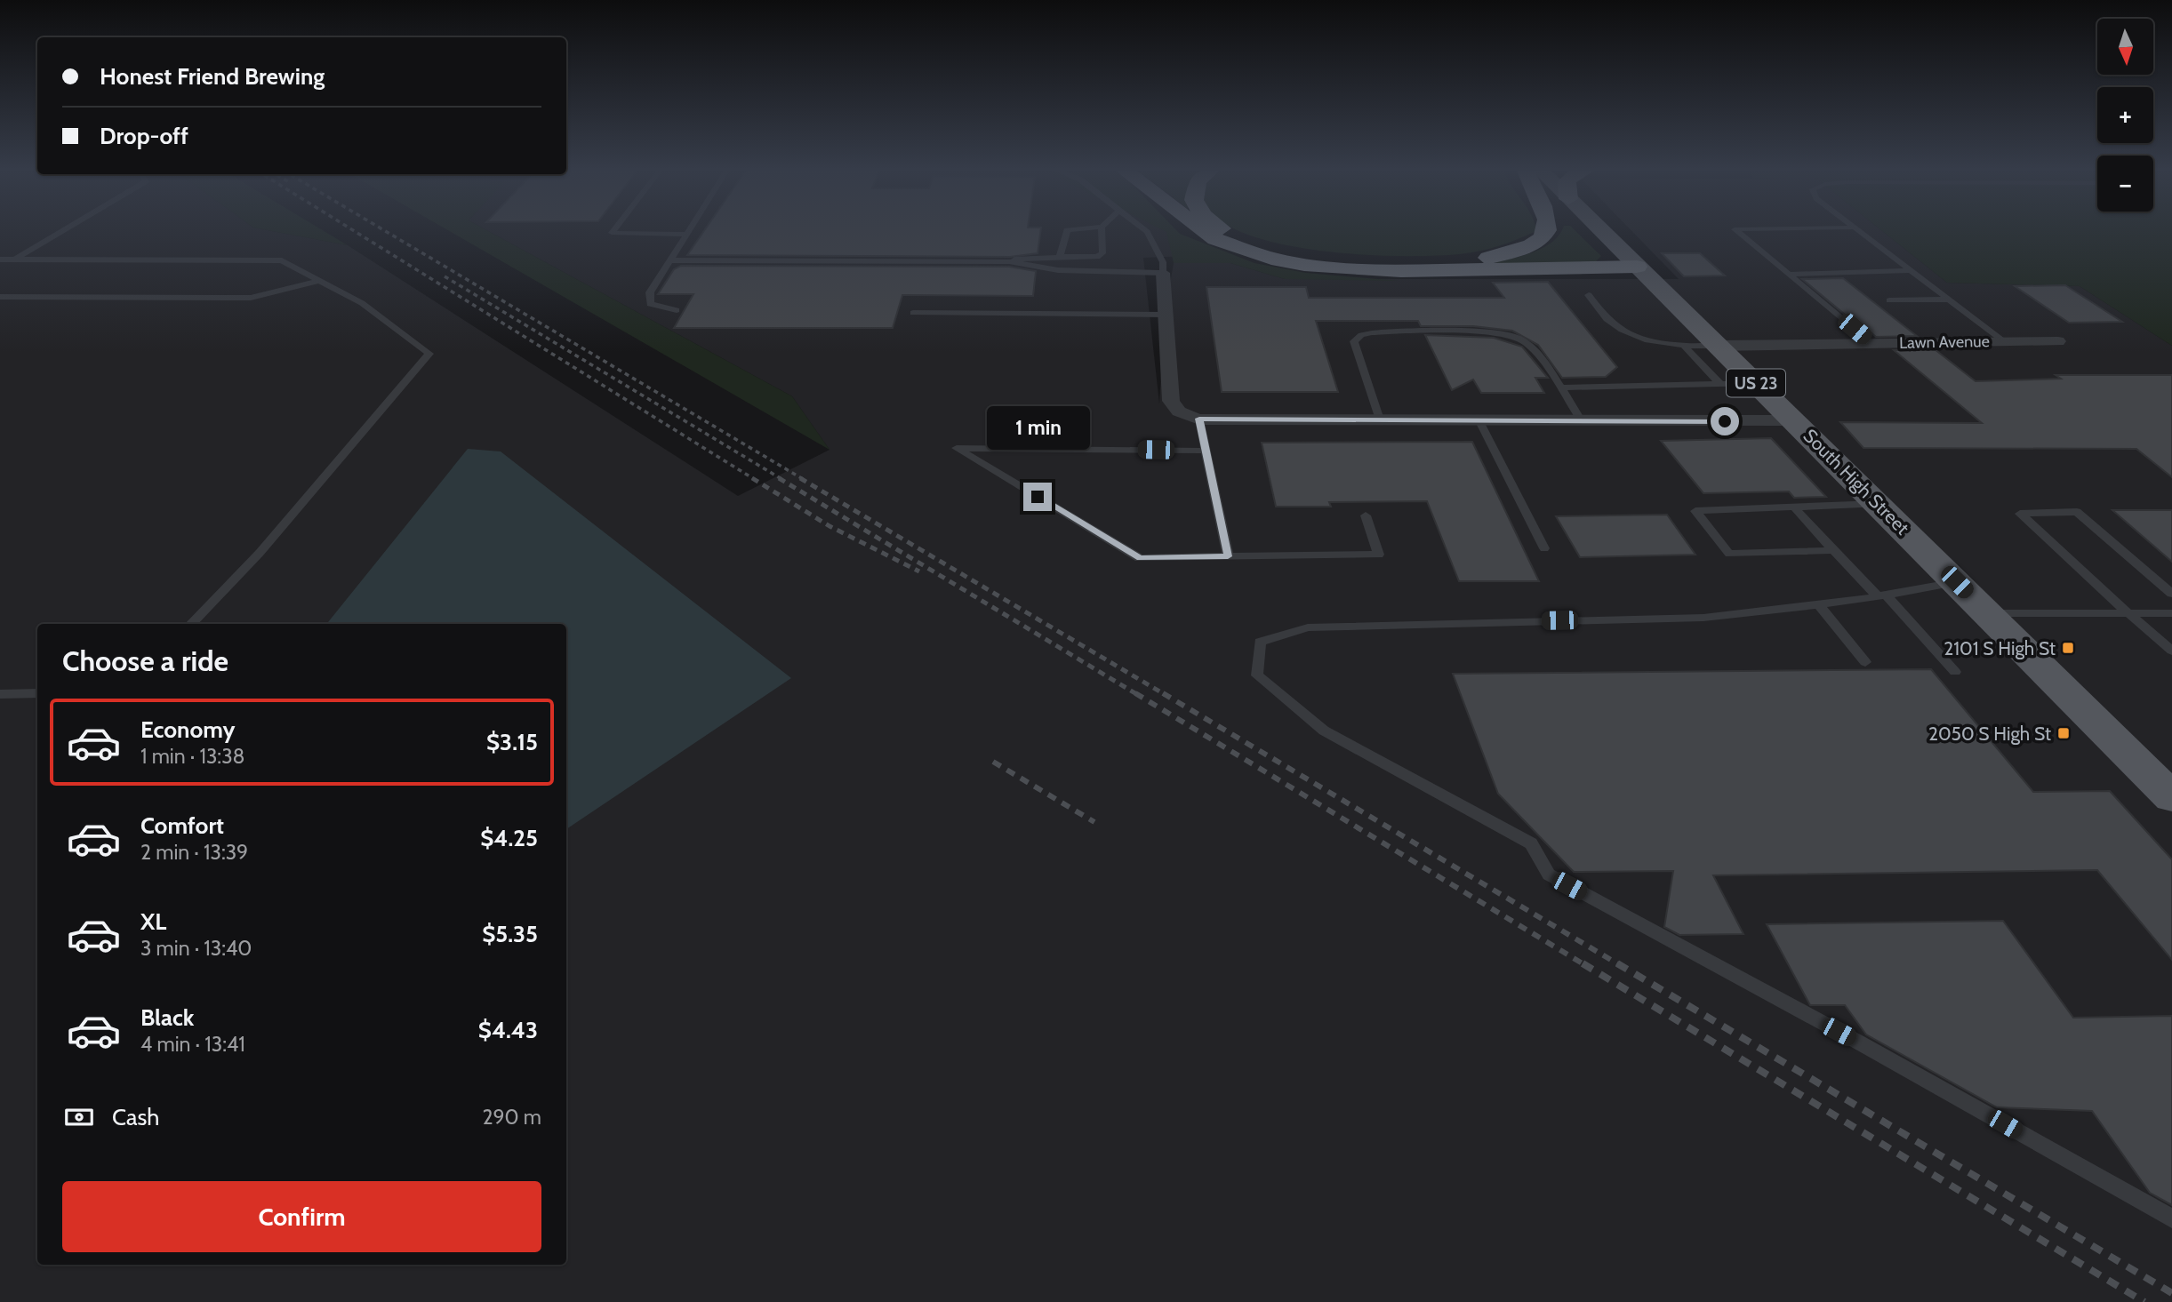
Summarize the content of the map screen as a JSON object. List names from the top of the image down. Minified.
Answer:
{"streets":{"main road":["US 23","South High Street"],"street":["Lawn Avenue"]},"crossings":[["Lawn Avenue","South High Street"]],"places":{"transit":["2101 S High St","2050 S High St"]},"north":"bottom","page":{"map_buttons":["+","−"],"banner":["Honest Friend Brewing","Drop-off"],"bubble":"1 min","heading":"Choose a ride","list":[{"name":"Economy","note":"1 min · 13:38","value":"$3.15"},{"name":"Comfort","note":"2 min · 13:39","value":"$4.25"},{"name":"XL","note":"3 min · 13:40","value":"$5.35"},{"name":"Black","note":"4 min · 13:41","value":"$4.43"}],"pay":["Cash","290 m"],"buttons":"Confirm"}}
